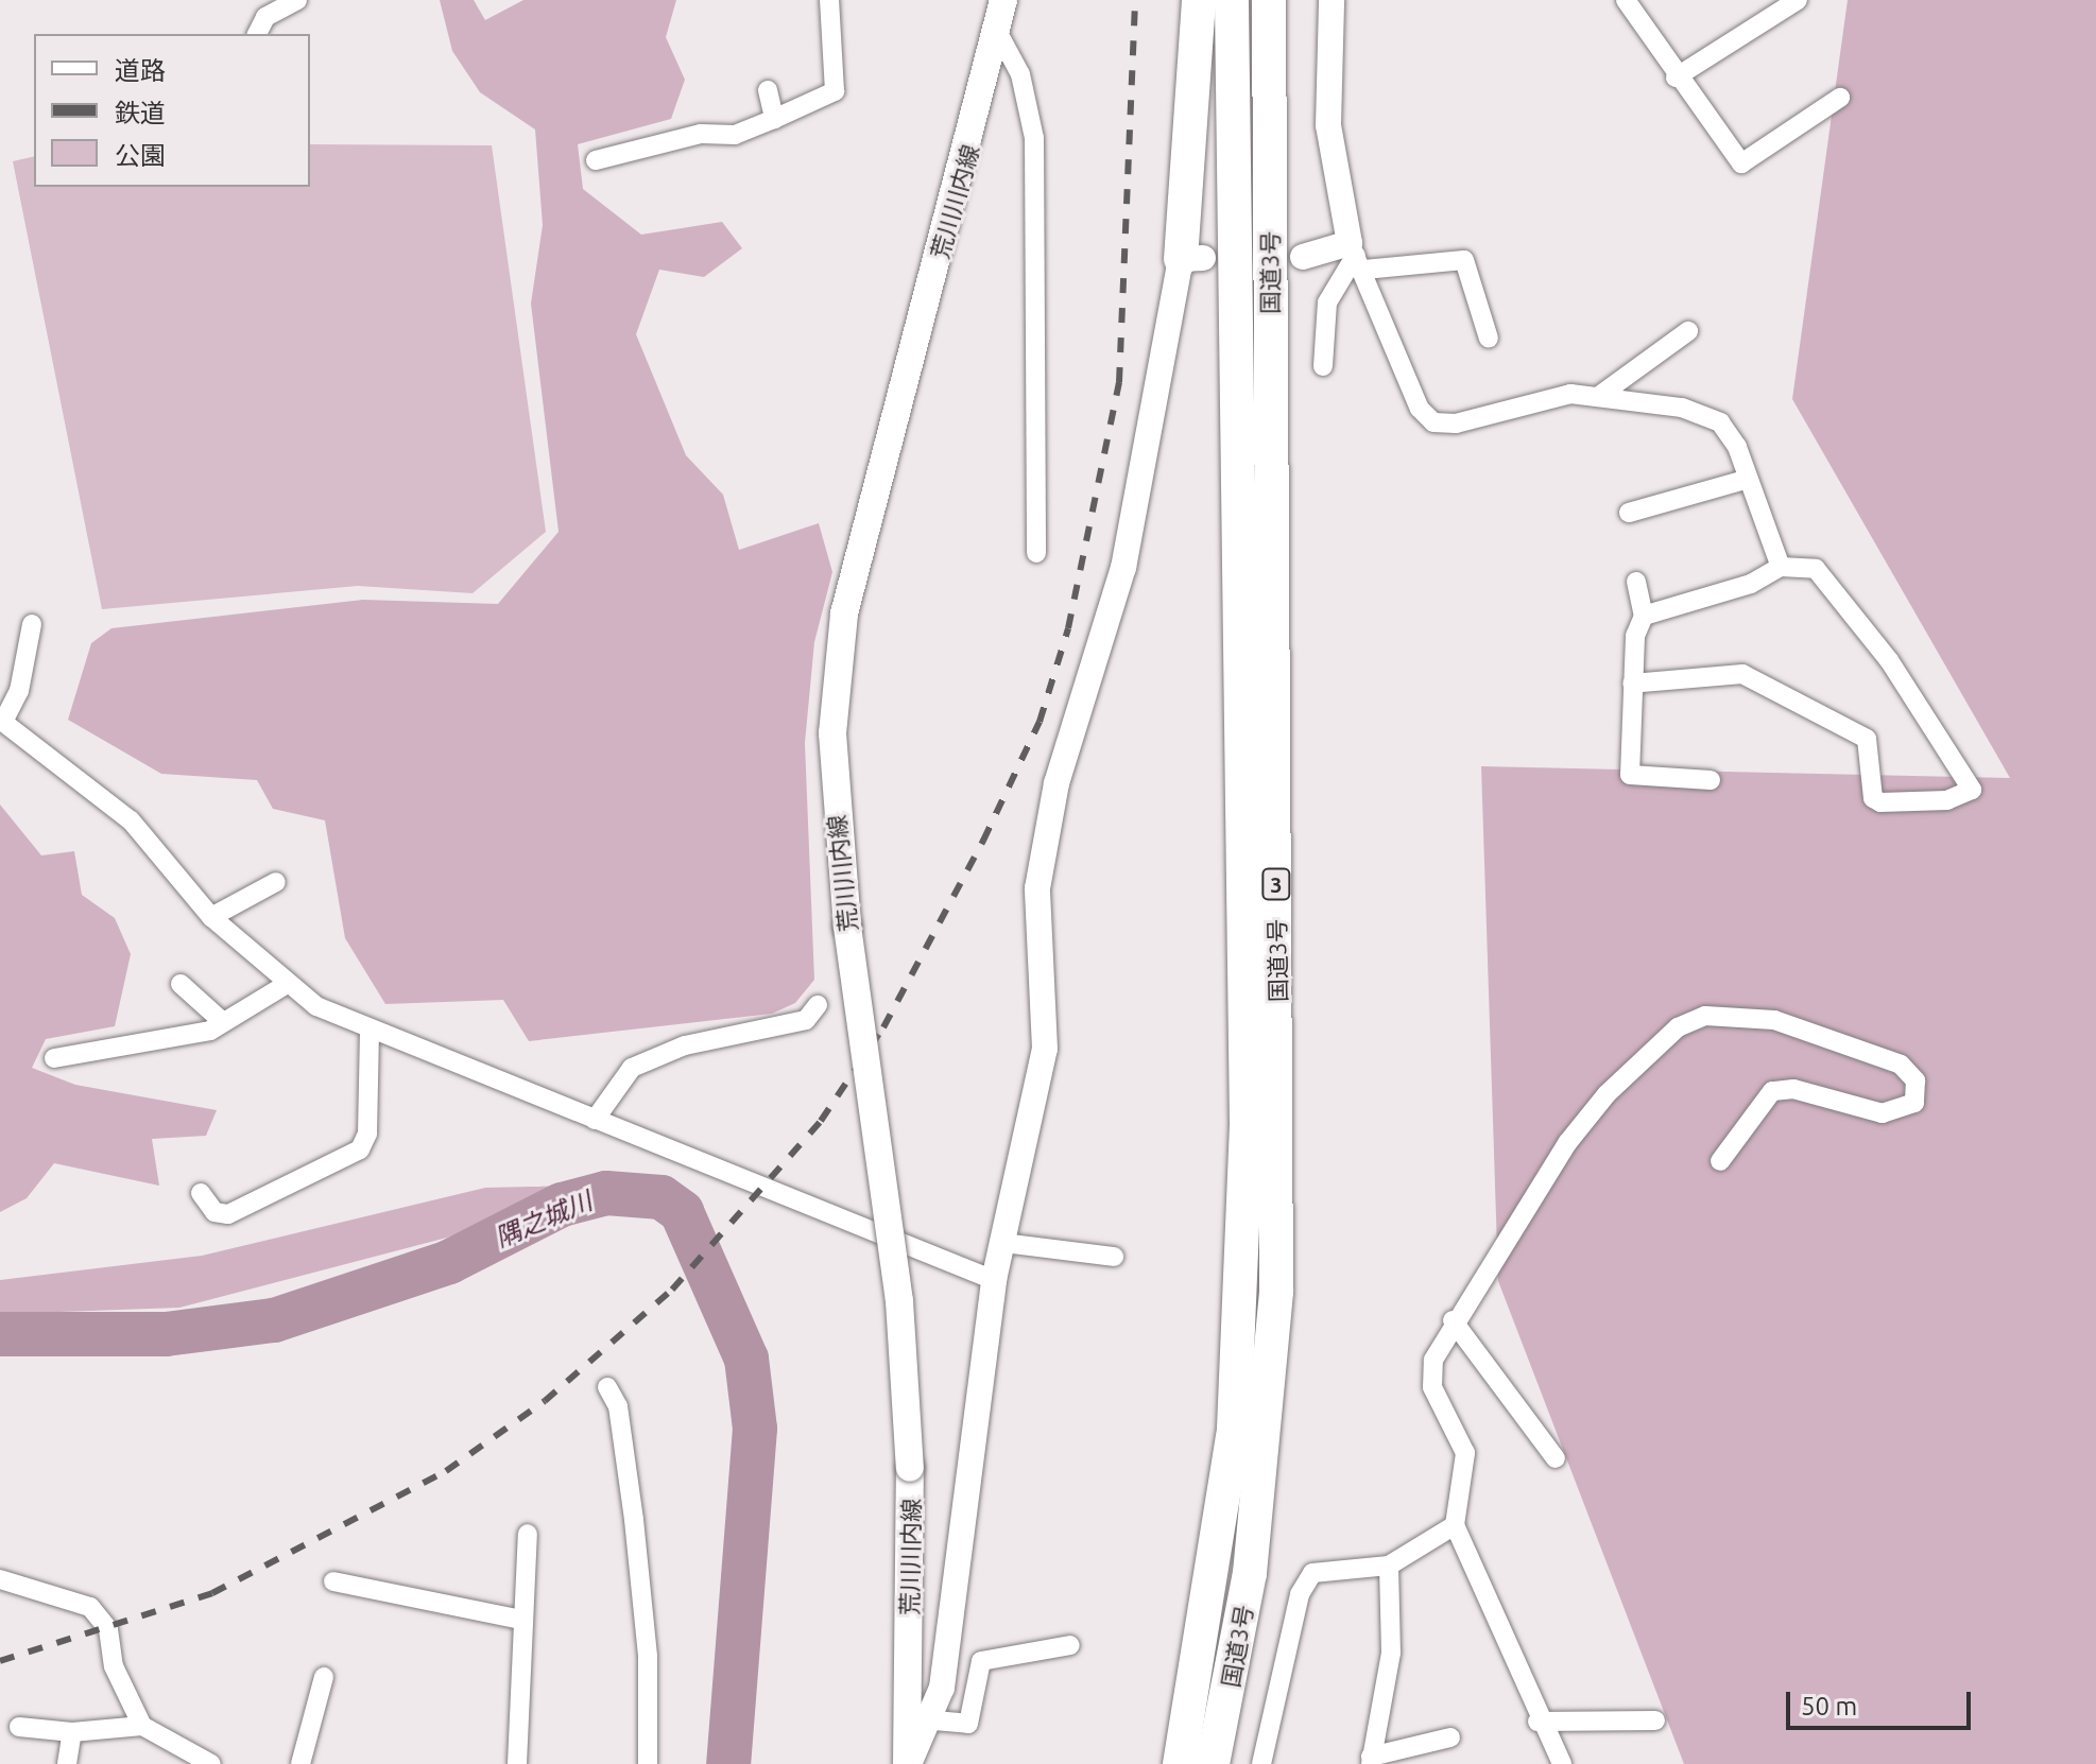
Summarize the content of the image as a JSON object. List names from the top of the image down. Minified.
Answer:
{"streets":{"highway":["国道3号","3"],"main road":["荒川川内線"]},"water":["隅之城川"],"legend":["道路","鉄道","公園"],"scale_bar":"50 m"}
